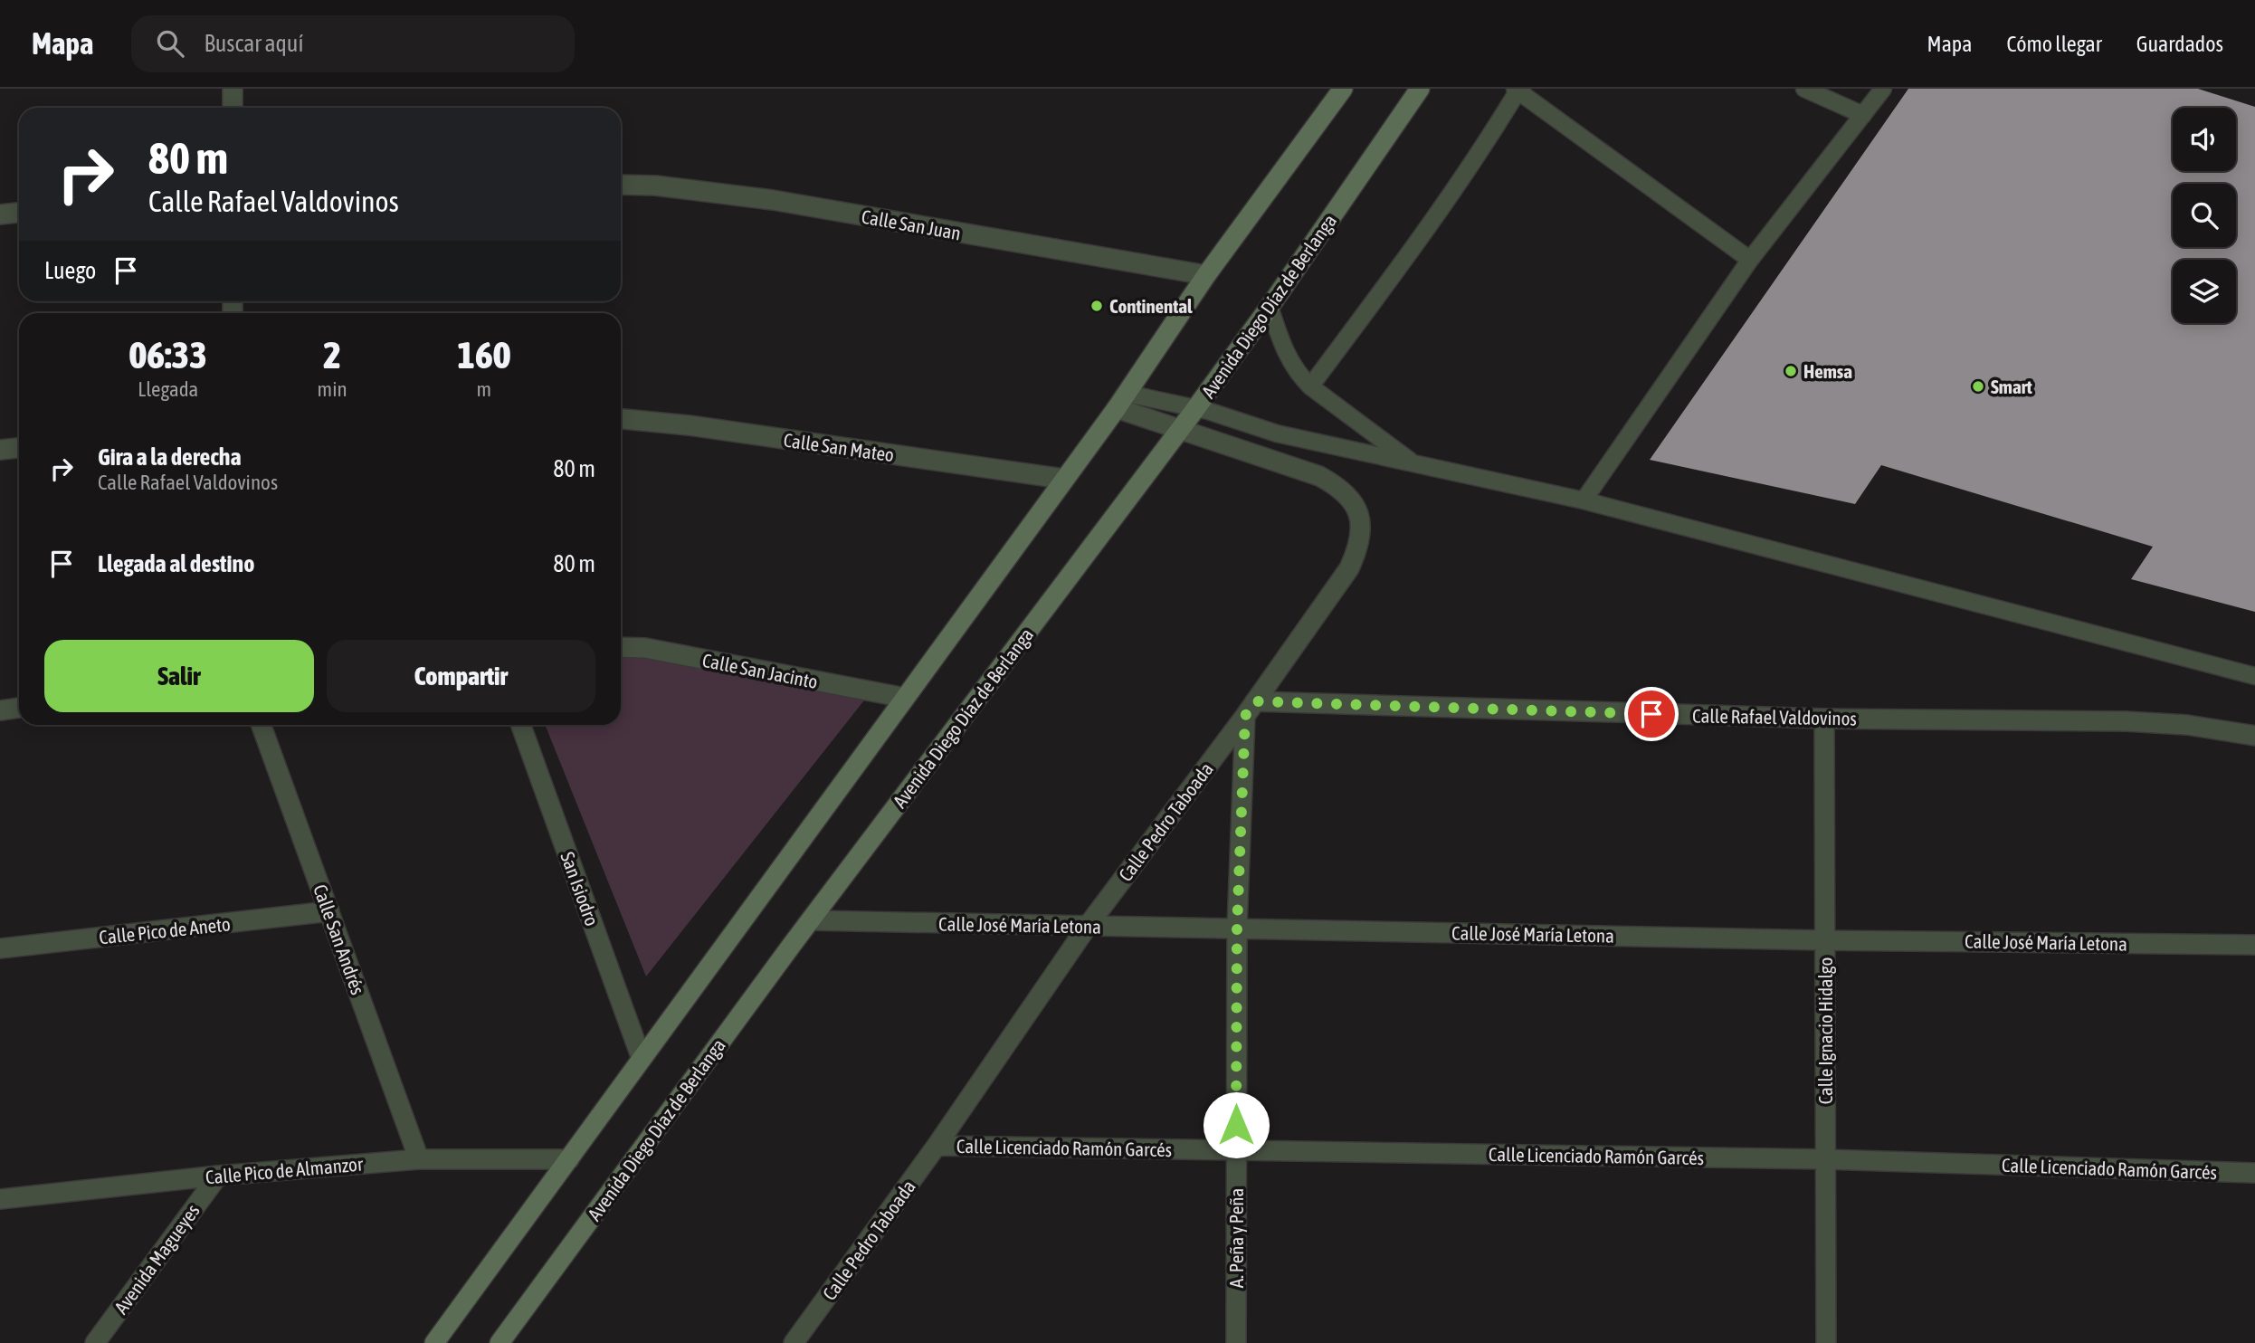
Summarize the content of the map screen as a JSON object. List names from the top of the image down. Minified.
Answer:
{"streets":{"main road":["Avenida Diego Díaz de Berlanga"],"street":["Calle San Juan","Calle San Mateo","Calle San Jacinto","Calle Rafael Valdovinos","Calle Pedro Taboada","San Isiodro","Calle José María Letona","Calle Pico de Aneto","Calle San Andrés","Calle Ignacio Hidalgo","Calle Licenciado Ramón Garcés","Calle Pico de Almanzor","A. Peña y Peña","Avenida Magueyes"]},"crossings":[["Avenida Diego Díaz de Berlanga","Calle Pedro Taboada"],["Avenida Diego Díaz de Berlanga","Calle José María Letona"],["Calle Rafael Valdovinos","Calle Pedro Taboada"],["Calle Rafael Valdovinos","Calle Ignacio Hidalgo"],["Calle Rafael Valdovinos","A. Peña y Peña"],["Calle Pedro Taboada","Calle José María Letona"],["Calle Pedro Taboada","Calle Licenciado Ramón Garcés"],["Calle Pedro Taboada","A. Peña y Peña"],["Calle José María Letona","Calle Ignacio Hidalgo"],["Calle José María Letona","A. Peña y Peña"],["Calle Pico de Aneto","Calle San Andrés"],["Calle San Andrés","Calle Pico de Almanzor"],["Calle Ignacio Hidalgo","Calle Licenciado Ramón Garcés"],["Calle Licenciado Ramón Garcés","A. Peña y Peña"],["Calle Pico de Almanzor","Avenida Magueyes"]],"places":["Continental","Hemsa","Smart"],"page":{"header":"Mapa","search":"Buscar aquí","nav":["Mapa","Cómo llegar","Guardados"],"turn":["80 m","Calle Rafael Valdovinos"],"then":"Luego","eta":["06:33","Llegada","2","min","160","m"],"list":[{"name":"Gira a la derecha","note":"Calle Rafael Valdovinos","value":"80 m"},{"name":"Llegada al destino","value":"80 m"}],"buttons":["Salir","Compartir"]}}
